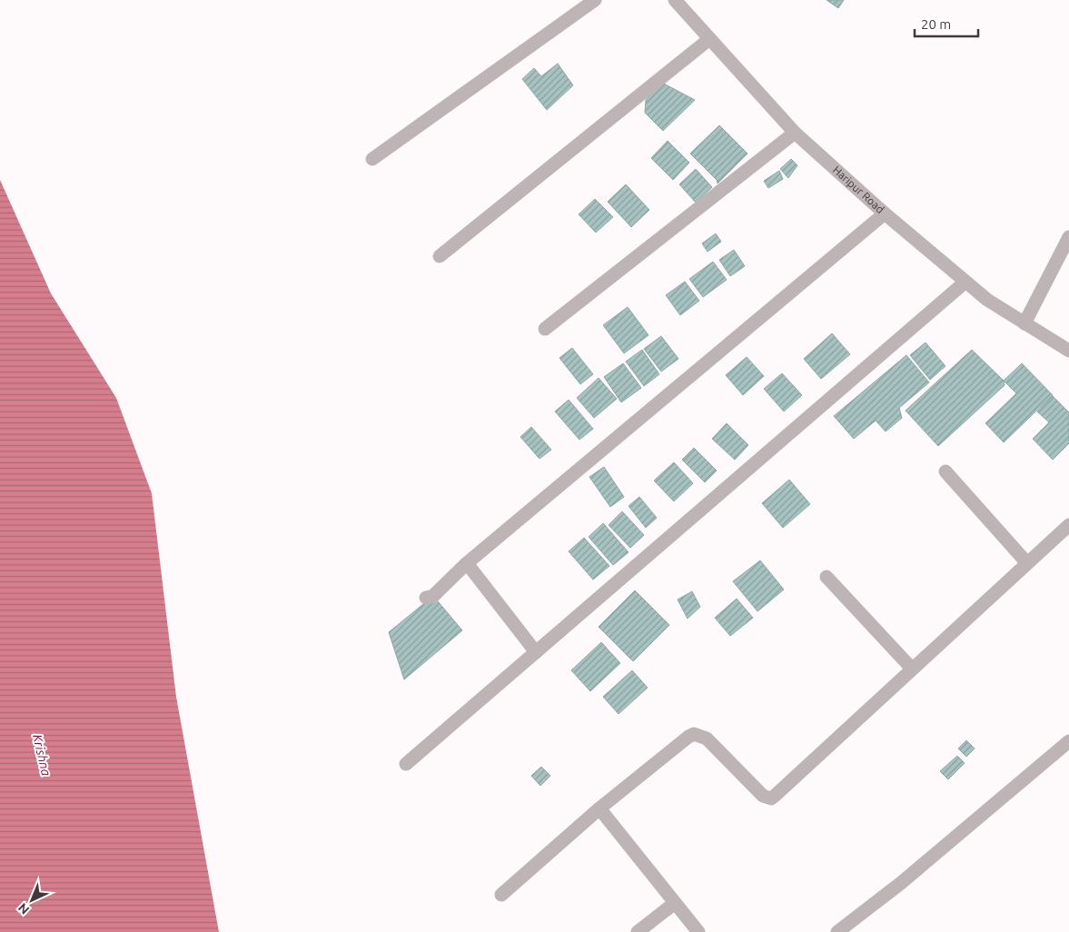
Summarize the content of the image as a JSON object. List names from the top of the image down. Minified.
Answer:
{"streets":{"street":["Haripur Road"]},"water":["Krishna"],"scale_bar":"20 m","north":"bottom left"}
